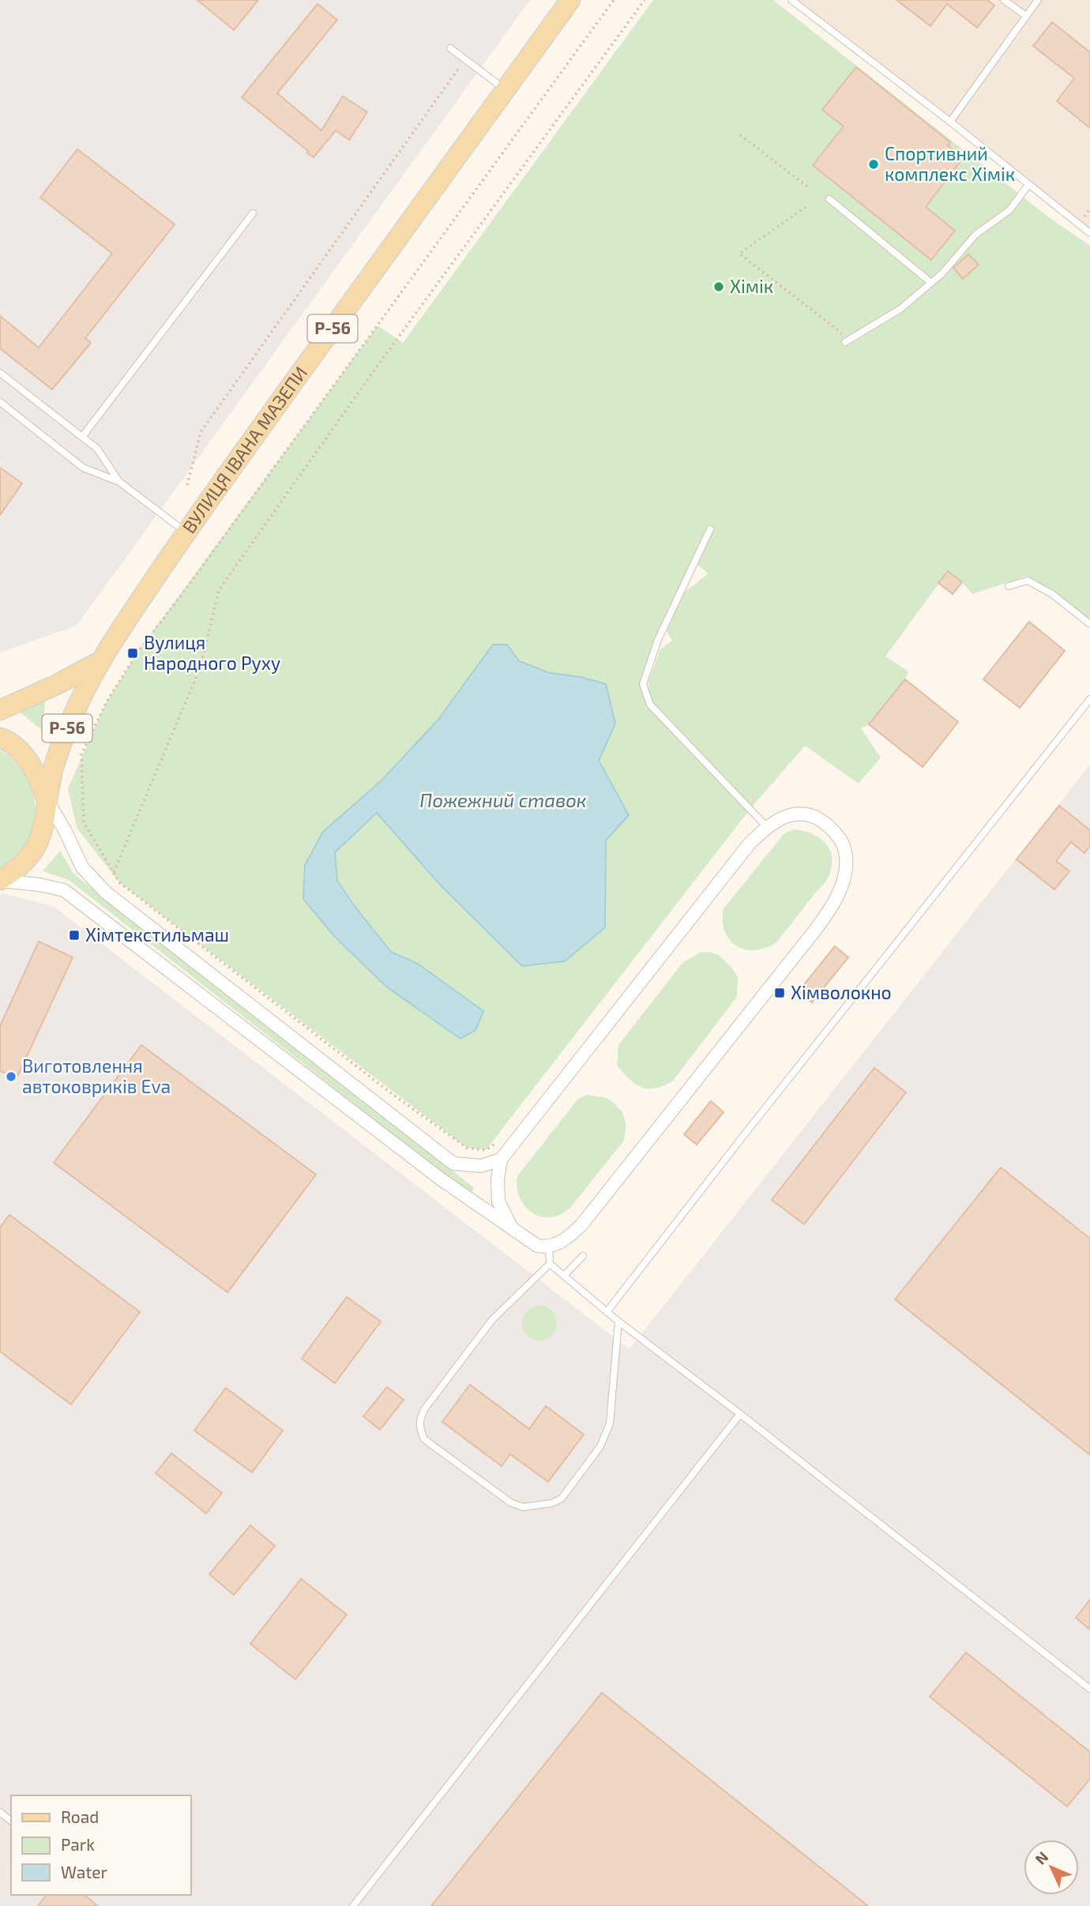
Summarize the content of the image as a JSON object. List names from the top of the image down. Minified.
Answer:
{"streets":{"main road":["Р-56","ВУЛИЦЯ ІВАНА МАЗЕПИ"]},"crossings":[["Р-56","ВУЛИЦЯ ІВАНА МАЗЕПИ"]],"water":["Пожежний ставок"],"places":{"other":["Спортивний комплекс Хімік","Хімік","Виготовлення автоковриків Eva"],"transit":["Вулиця Народного Руху","Хімтекстильмаш","Хімволокно"]},"legend":["Road","Park","Water"],"north":"top left"}
